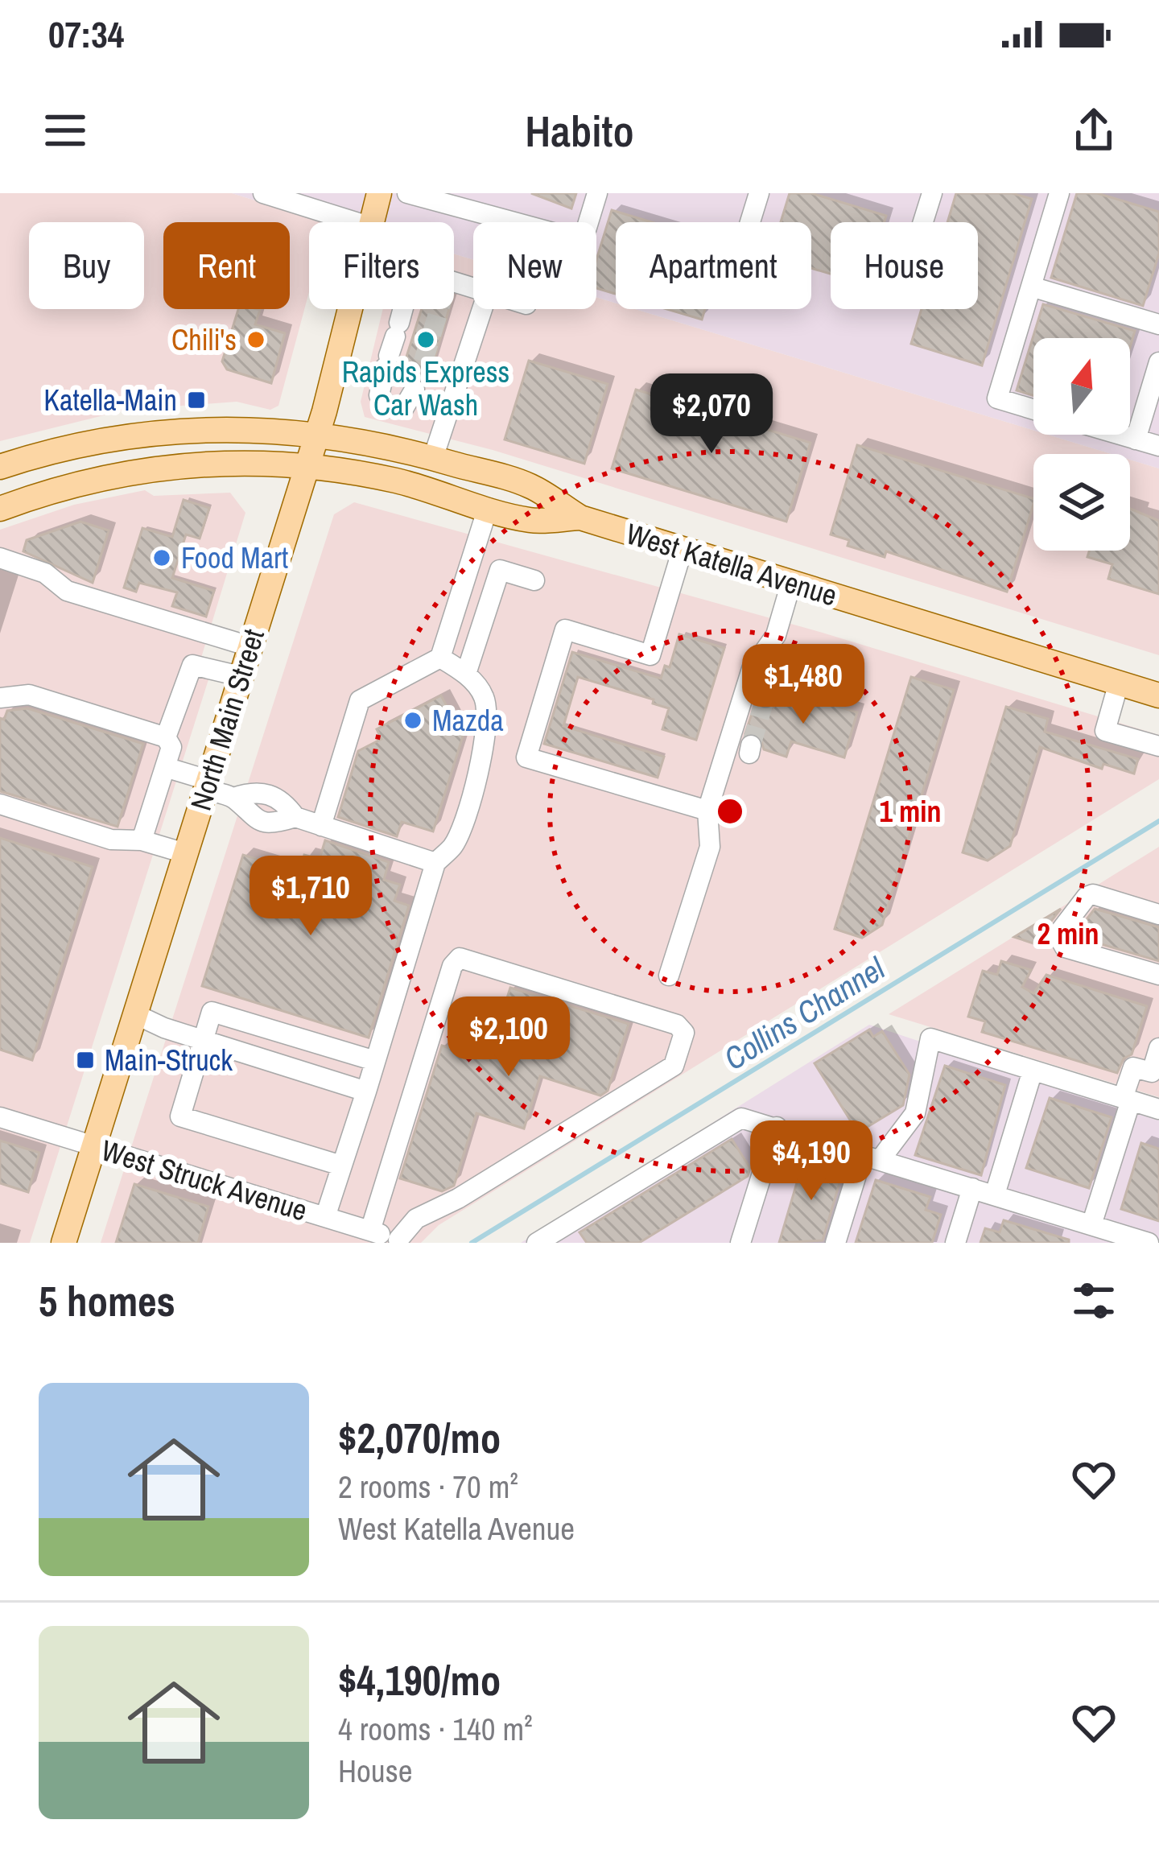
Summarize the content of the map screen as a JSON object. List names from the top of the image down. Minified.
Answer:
{"streets":{"main road":["West Katella Avenue","North Main Street"],"street":["West Struck Avenue"]},"crossings":[["West Katella Avenue","North Main Street"],["North Main Street","West Struck Avenue"]],"water":["Collins Channel"],"places":{"other":["Chili's","Rapids Express Car Wash","Food Mart","Mazda"],"transit":["Katella-Main","Main-Struck"]},"north":"top","page":{"status":"07:34","header":"Habito","chip":["Buy","Rent","Filters","New","Apartment","House"],"price":["$2,070","$1,480","$1,710","$2,100","$4,190"],"heading":"5 homes","list":[{"name":"$2,070/mo","note":"2 rooms · 70 m² · West Katella Avenue"},{"name":"$4,190/mo","note":"4 rooms · 140 m² · House"}]},"rings":["1 min","2 min"]}
